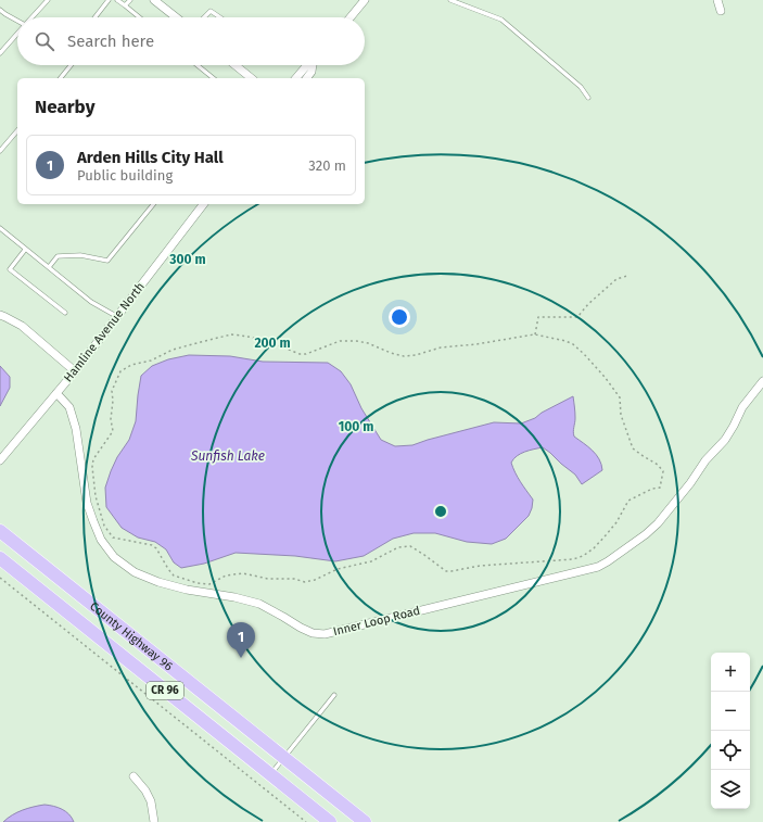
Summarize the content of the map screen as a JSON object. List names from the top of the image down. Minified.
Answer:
{"streets":{"main road":["County Highway 96","CR 96"],"street":["Hamline Avenue North","Inner Loop Road"]},"crossings":[["Hamline Avenue North","Inner Loop Road"]],"water":["Sunfish Lake"],"page":{"search":"Search here","heading":"Nearby","list":[{"mark":"1","name":"Arden Hills City Hall","note":"Public building","value":"320 m"}],"pins":"1","map_buttons":["+","−"]},"rings":["300 m","200 m","100 m"]}
